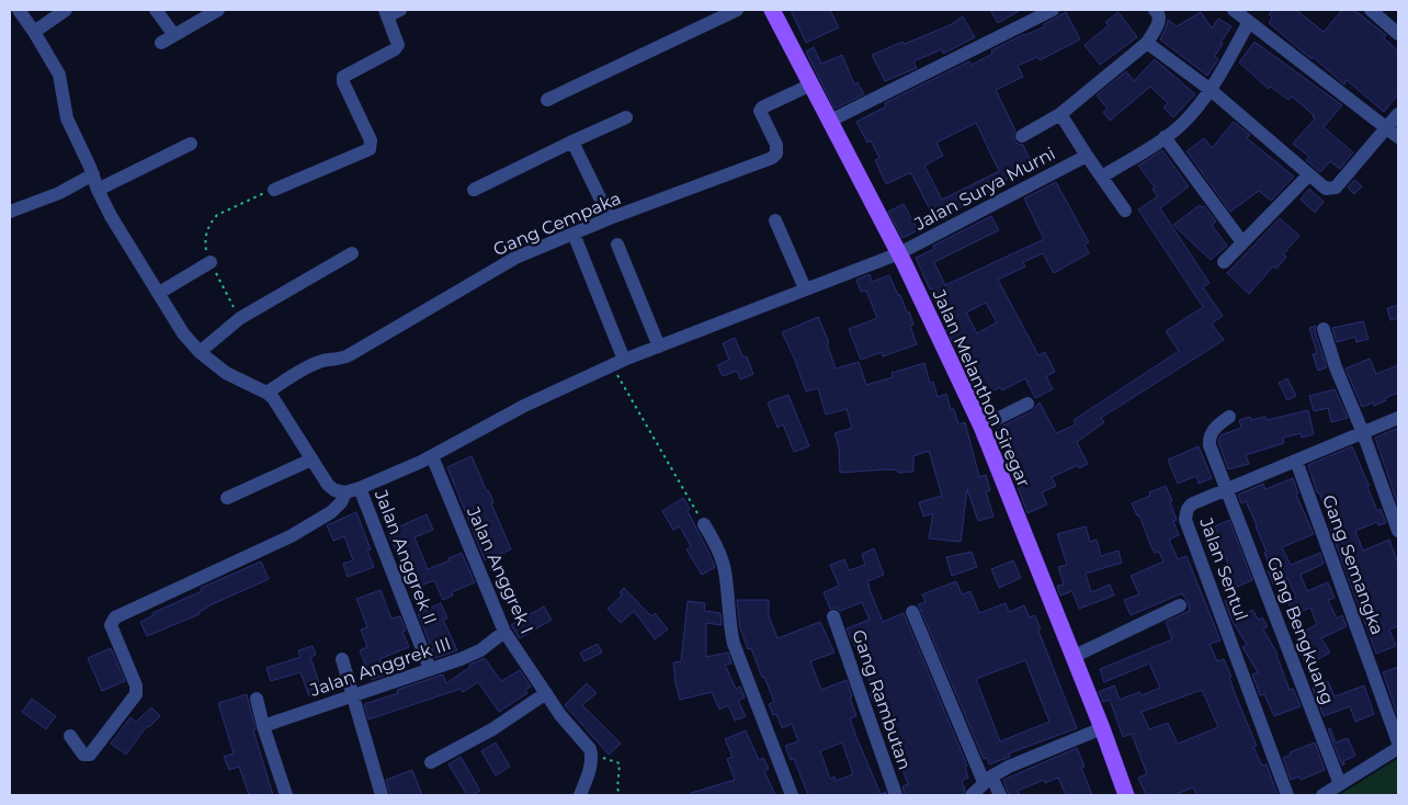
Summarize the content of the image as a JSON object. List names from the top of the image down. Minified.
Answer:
{"streets":{"main road":["Jalan Melanthon Siregar"],"street":["Jalan Surya Murni","Gang Cempaka","Jalan Anggrek II","Gang Semangka","Jalan Sentul","Jalan Anggrek I","Gang Bengkuang","Jalan Anggrek III","Gang Rambutan"]},"crossings":[["Jalan Surya Murni","Jalan Melanthon Siregar"],["Jalan Surya Murni","Jalan Anggrek II"],["Jalan Surya Murni","Jalan Anggrek I"],["Gang Cempaka","Jalan Melanthon Siregar"],["Jalan Anggrek II","Jalan Anggrek III"],["Gang Semangka","Jalan Sentul"],["Jalan Sentul","Gang Bengkuang"],["Jalan Anggrek I","Jalan Anggrek III"]]}
